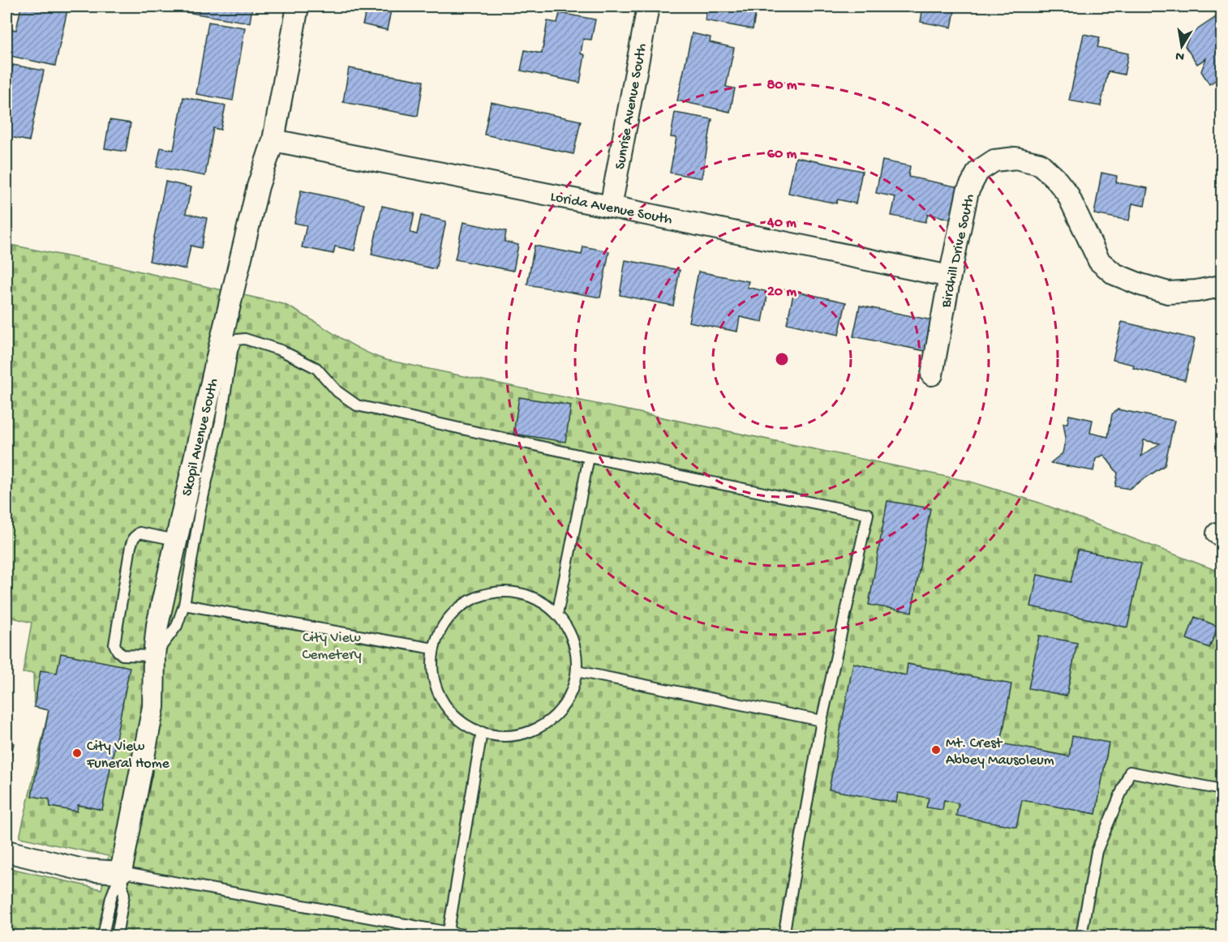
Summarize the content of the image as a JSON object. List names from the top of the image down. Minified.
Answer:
{"streets":{"street":["Sunrise Avenue South","Lorida Avenue South","Birdhill Drive South","Skopil Avenue South"]},"crossings":[["Sunrise Avenue South","Lorida Avenue South"],["Lorida Avenue South","Birdhill Drive South"],["Lorida Avenue South","Skopil Avenue South"]],"parks":["City View Cemetery"],"places":["Mt. Crest Abbey Mausoleum","City View Funeral Home"],"north":"bottom","rings":["80 m","60 m","40 m","20 m"]}
